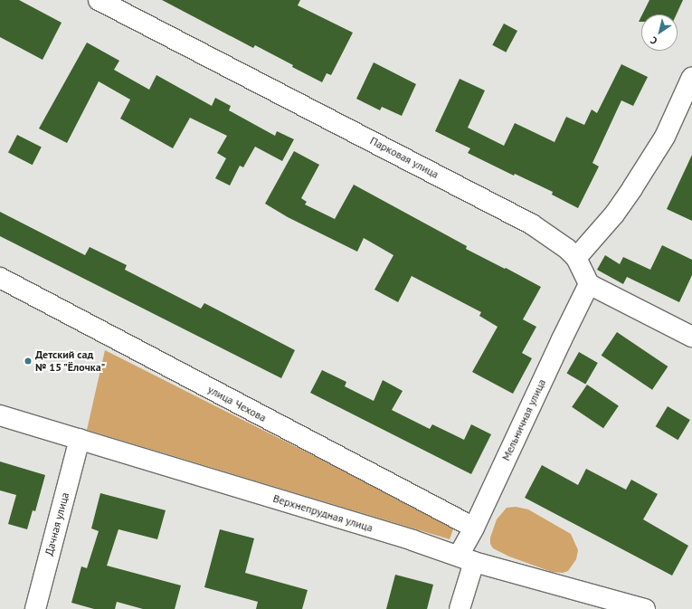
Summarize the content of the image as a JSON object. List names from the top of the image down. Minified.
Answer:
{"streets":{"street":["Парковая улица","улица Чехова","Мельничная улица","Верхнепрудная улица","Дачная улица"]},"crossings":[["Парковая улица","Мельничная улица"],["улица Чехова","Мельничная улица"],["Мельничная улица","Верхнепрудная улица"],["Верхнепрудная улица","Дачная улица"]],"places":["Детский сад № 15 \"Ёлочка\""],"north":"bottom left"}
